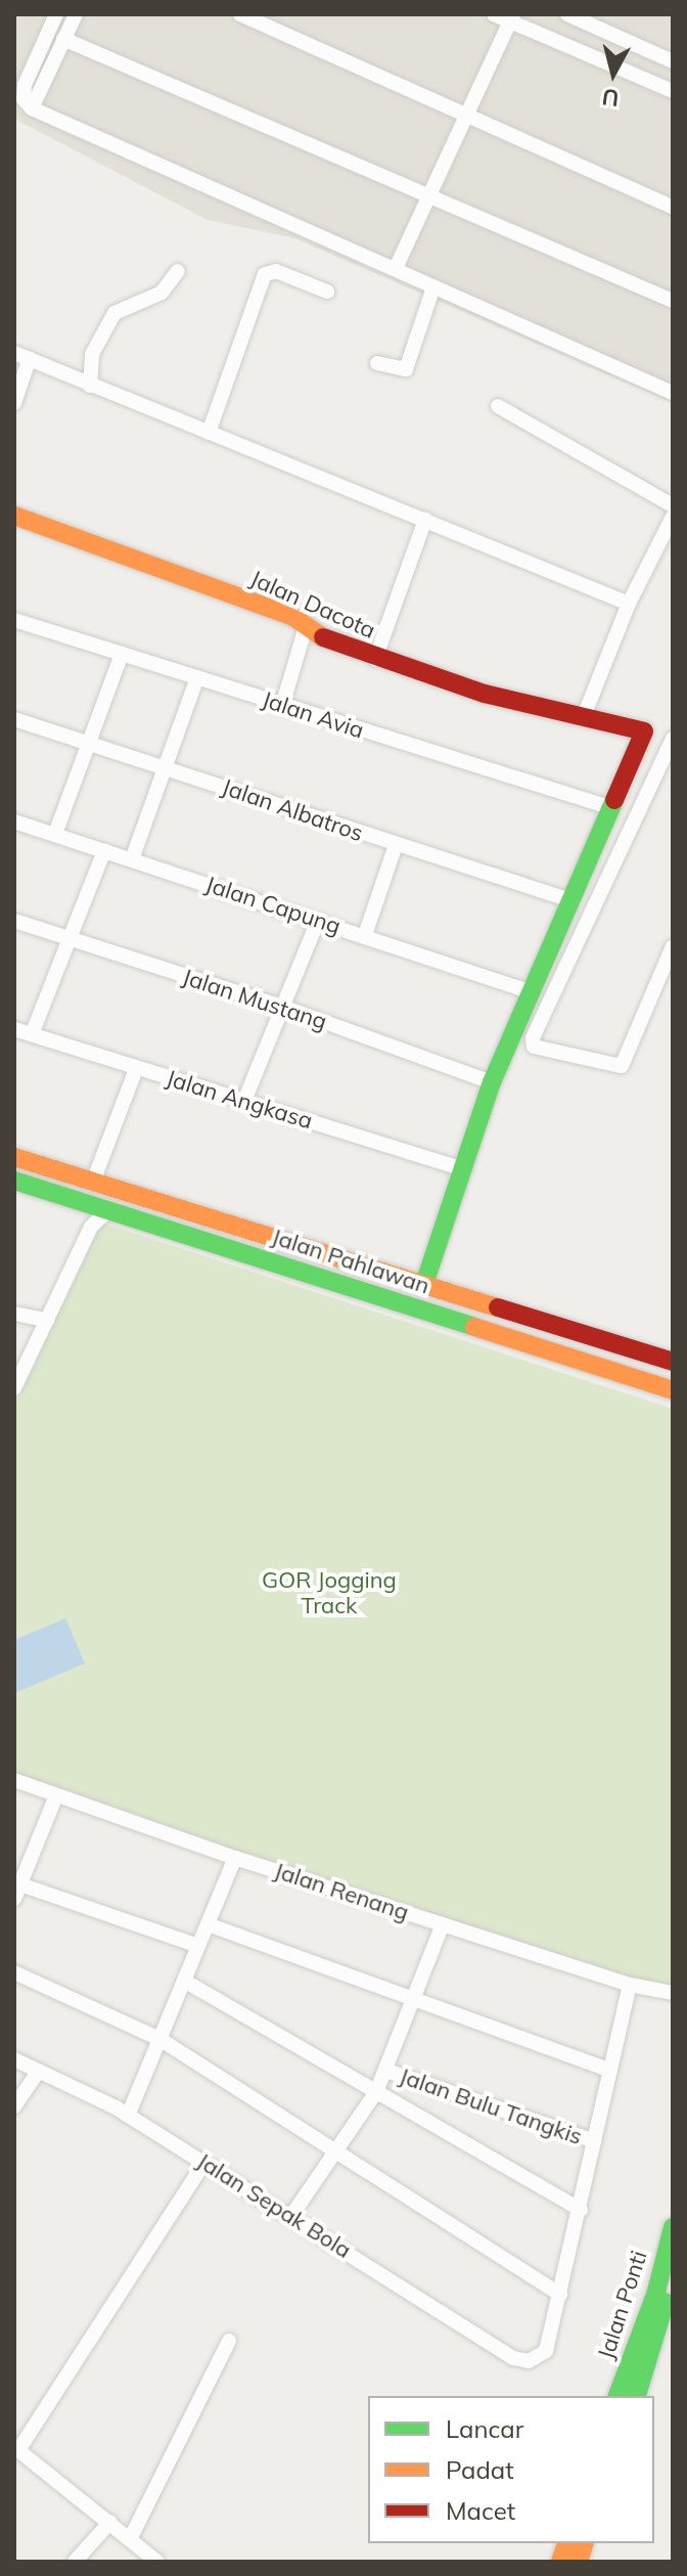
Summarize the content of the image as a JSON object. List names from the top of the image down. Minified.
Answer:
{"streets":{"main road":["Jalan Dacota","Jalan Pahlawan","Jalan Ponti"],"street":["Jalan Avia","Jalan Albatros","Jalan Capung","Jalan Mustang","Jalan Angkasa","Jalan Renang","Jalan Bulu Tangkis","Jalan Sepak Bola"]},"crossings":[["Jalan Dacota","Jalan Avia"]],"parks":["GOR Jogging Track"],"legend":["Lancar","Padat","Macet"],"north":"bottom"}
